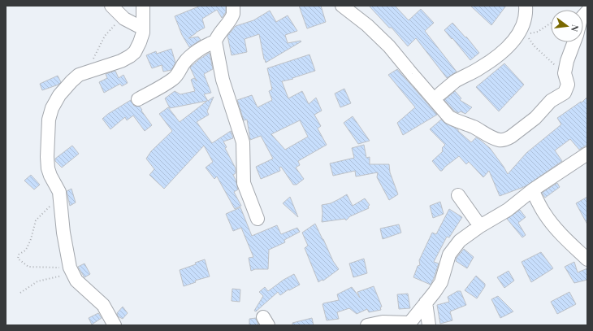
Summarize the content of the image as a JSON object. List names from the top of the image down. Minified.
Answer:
{"north":"right"}
